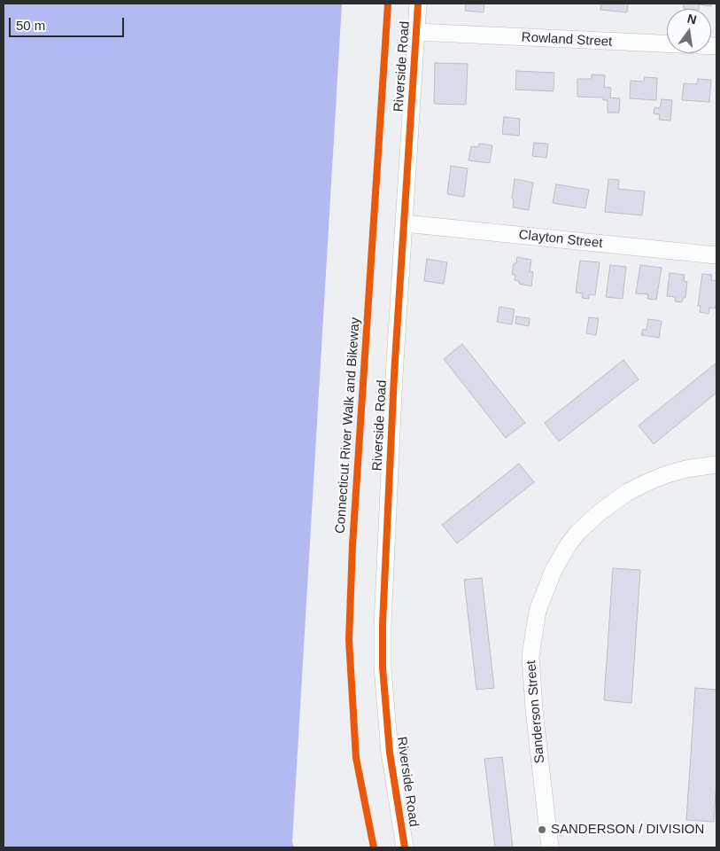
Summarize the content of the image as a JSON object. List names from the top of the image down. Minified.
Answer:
{"streets":{"street":["Rowland Street","Riverside Road","Clayton Street","Sanderson Street"],"cycle path":["Connecticut River Walk and Bikeway"]},"crossings":[["Rowland Street","Riverside Road"],["Riverside Road","Clayton Street"]],"places":["SANDERSON / DIVISION"],"scale_bar":"50 m","north":"top"}
